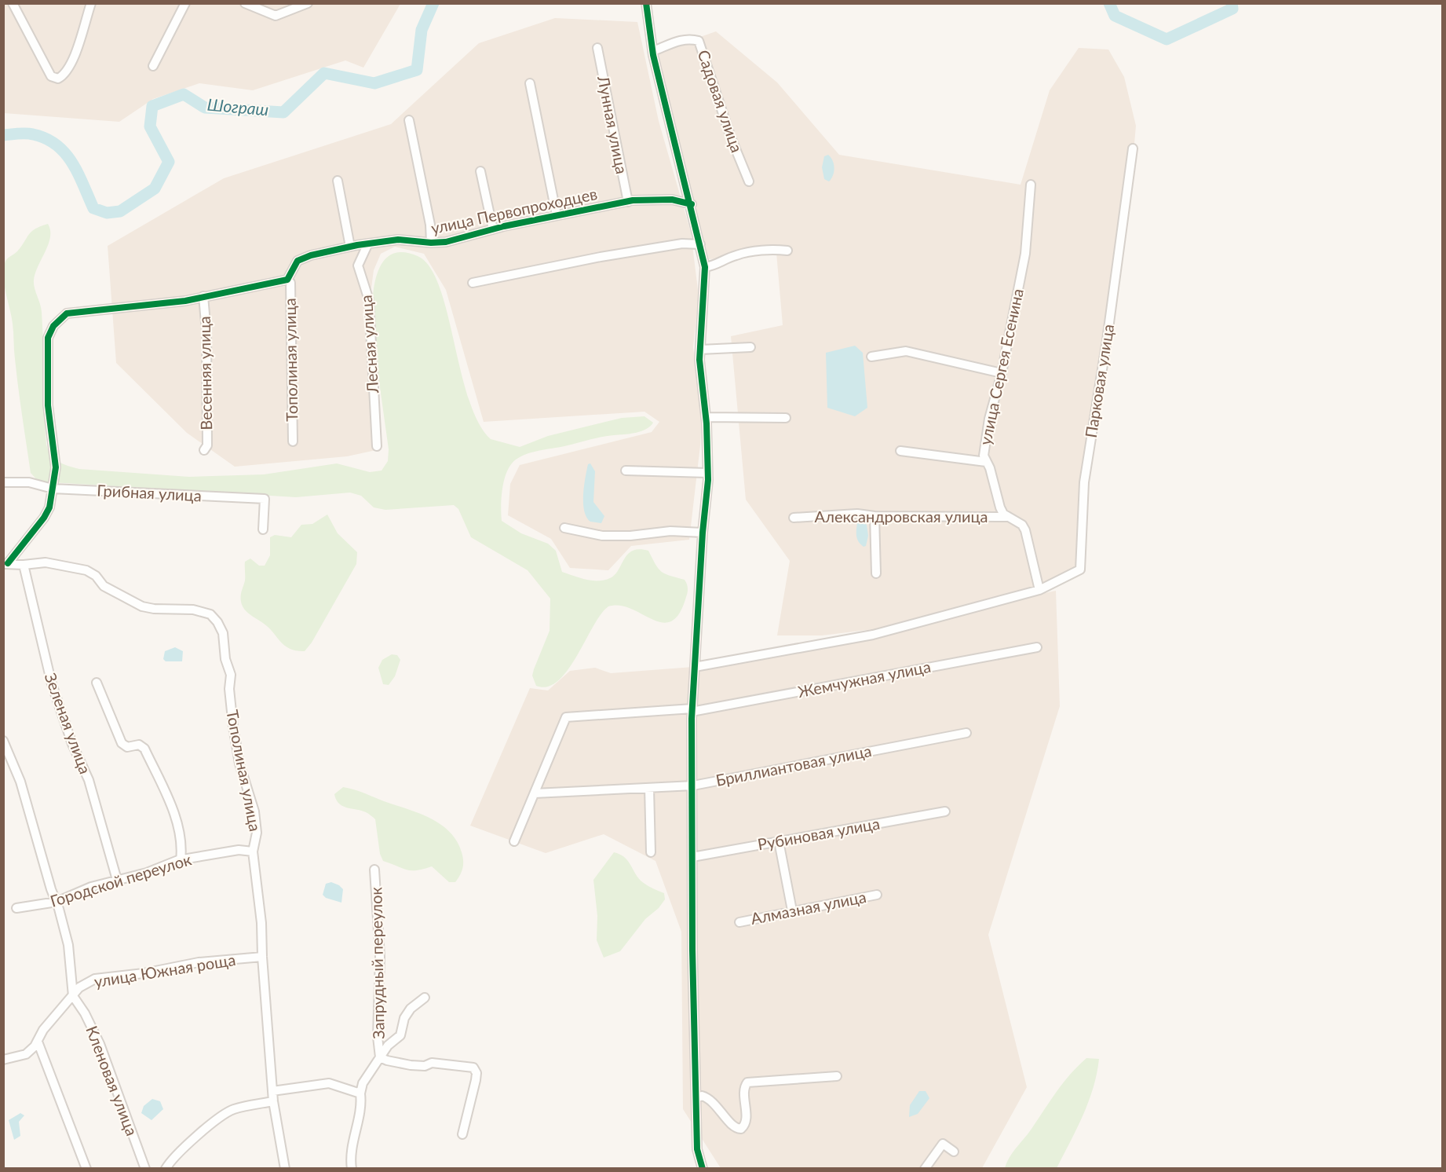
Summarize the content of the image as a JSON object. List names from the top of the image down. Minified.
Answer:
{"streets":{"street":["Садовая улица","Лунная улица","улица Первопроходцев","Лесная улица","Тополиная улица","улица Сергея Есенина","Весенняя улица","Парковая улица","Грибная улица","Александровская улица","Жемчужная улица","Зеленая улица","Бриллиантовая улица","Рубиновая улица","Городской переулок","Алмазная улица","Запрудный переулок","улица Южная роща","Кленовая улица"]},"crossings":[["Лунная улица","улица Первопроходцев"],["улица Первопроходцев","Лесная улица"],["улица Первопроходцев","Тополиная улица"],["Тополиная улица","Зеленая улица"],["Тополиная улица","Городской переулок"],["Тополиная улица","улица Южная роща"],["улица Сергея Есенина","Парковая улица"],["улица Сергея Есенина","Александровская улица"],["Жемчужная улица","Бриллиантовая улица"],["Зеленая улица","Городской переулок"],["улица Южная роща","Кленовая улица"]],"water":["Шограш"]}
